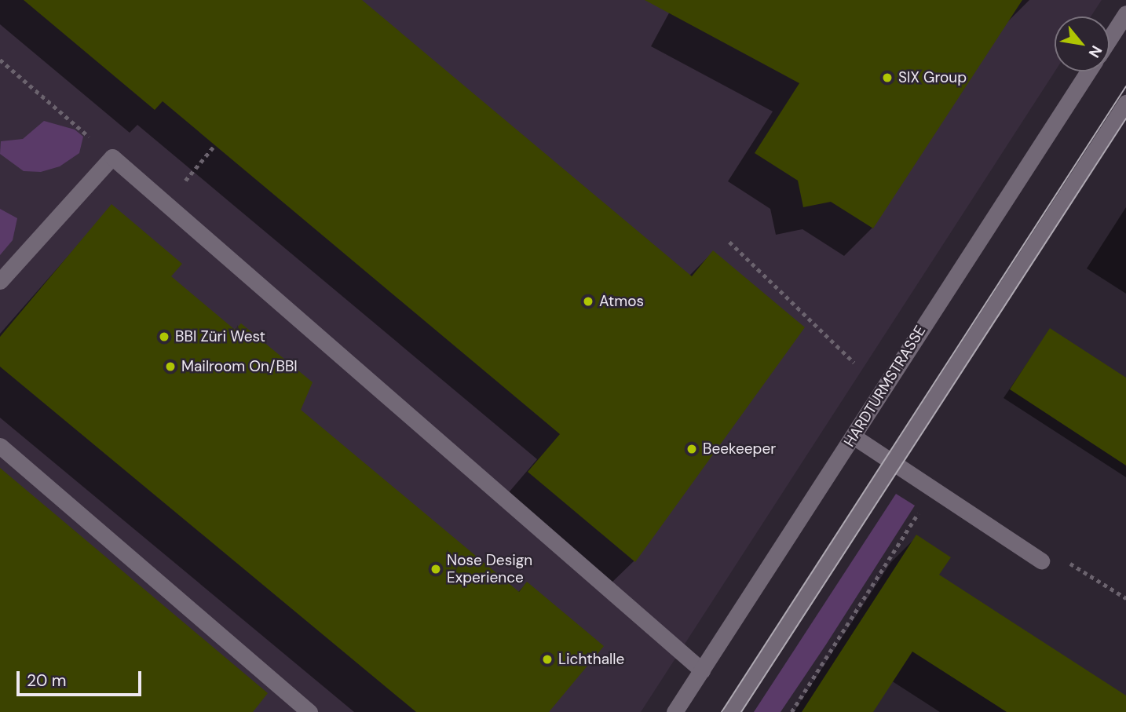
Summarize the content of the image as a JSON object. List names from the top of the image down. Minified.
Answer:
{"streets":{"street":["HARDTURMSTRASSE"]},"places":["SIX Group","Atmos","BBI Züri West","Mailroom On/BBI","Beekeeper","Nose Design Experience","Lichthalle"],"scale_bar":"20 m","north":"bottom right"}
